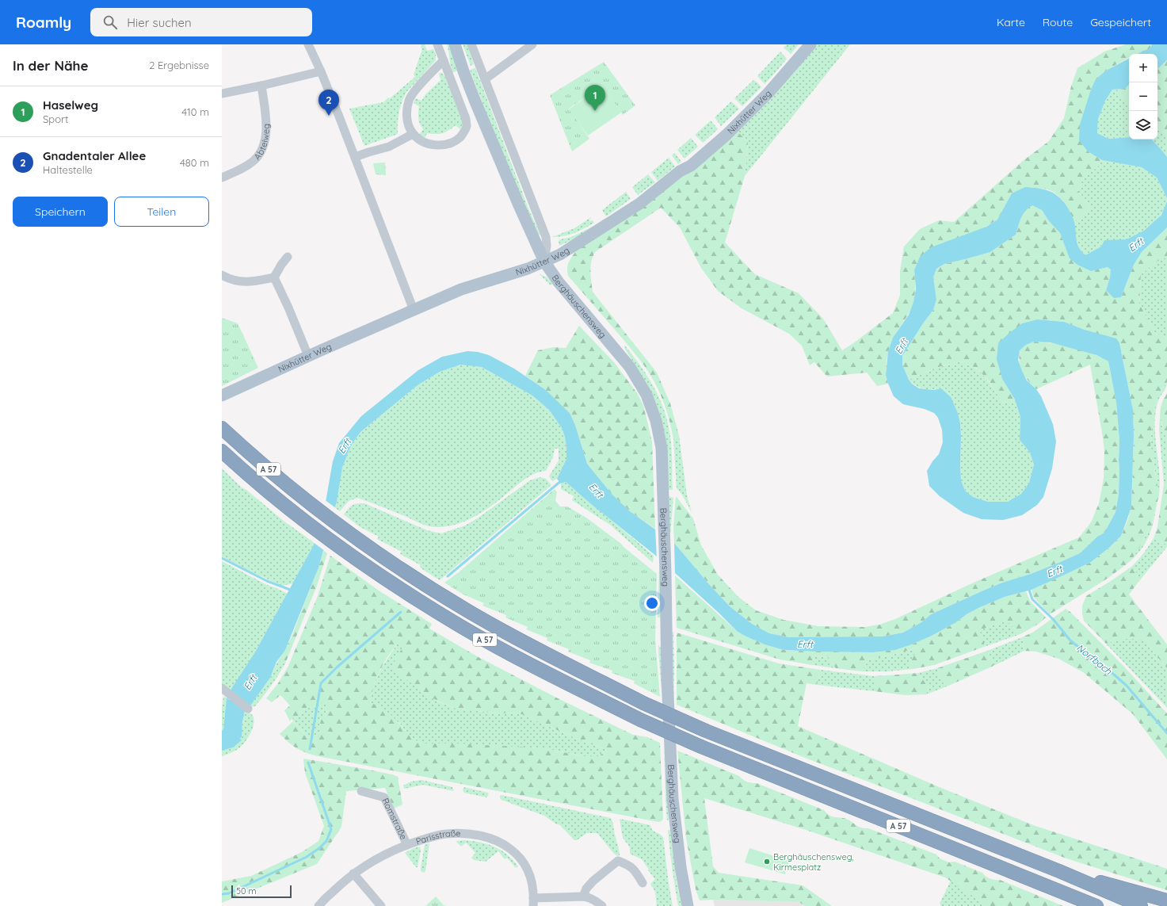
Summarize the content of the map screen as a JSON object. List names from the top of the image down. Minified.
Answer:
{"streets":{"highway":["A 57"],"main road":["Nixhütter Weg","Berghäuschensweg"],"street":["Abteiweg","Romstraße","Parisstraße"]},"crossings":[["Nixhütter Weg","Berghäuschensweg"],["Romstraße","Parisstraße"]],"water":["Erft","Norfbach"],"places":["Berghäuschensweg, Kirmesplatz"],"scale_bar":"50 m","page":{"header":"Roamly","search":"Hier suchen","nav":["Karte","Route","Gespeichert"],"heading":["In der Nähe","2 Ergebnisse"],"map_buttons":["+","−"],"pins":["1","2"],"list":[{"mark":"1","name":"Haselweg","note":"Sport","value":"410 m"},{"mark":"2","name":"Gnadentaler Allee","note":"Haltestelle","value":"480 m"}],"buttons":["Speichern","Teilen"],"scale":"50 m"}}
